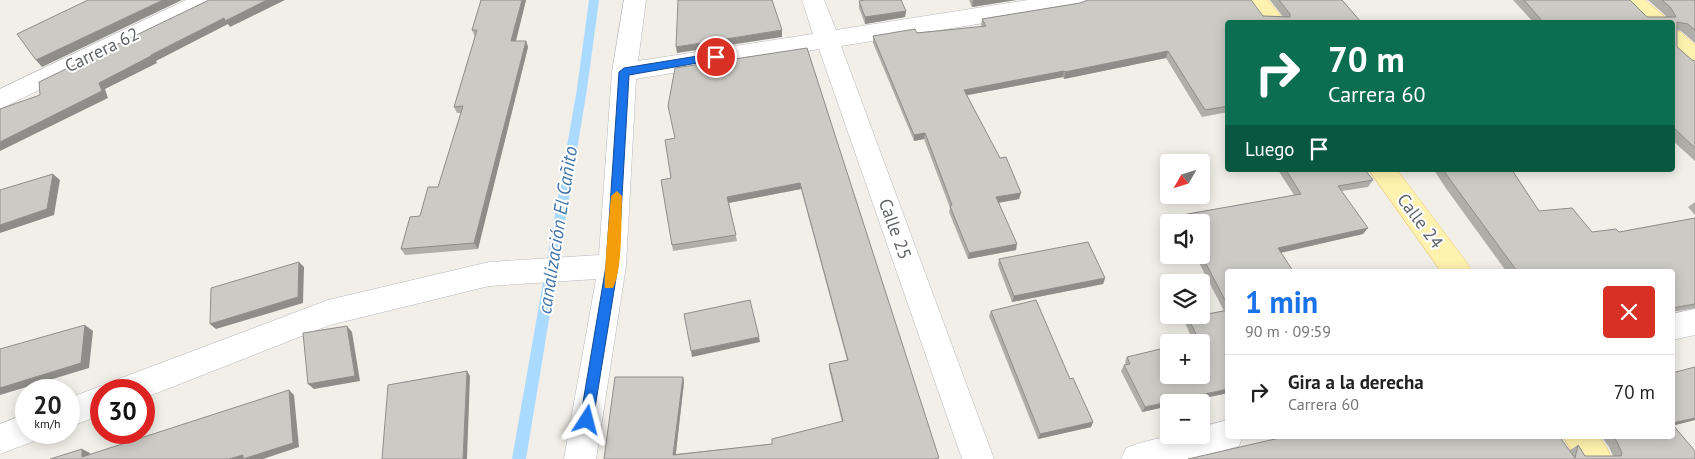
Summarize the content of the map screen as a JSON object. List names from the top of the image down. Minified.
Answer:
{"streets":{"main road":["Calle 24"],"street":["Carrera 62","Calle 25"]},"water":["canalización El Cañito"],"north":"bottom left","page":{"turn":["70 m","Carrera 60"],"then":"Luego","map_buttons":["+","−"],"heading":["1 min","90 m · 09:59"],"list":[{"name":"Gira a la derecha","note":"Carrera 60","value":"70 m"}],"speed":"20 km/h","limit":"30"}}
